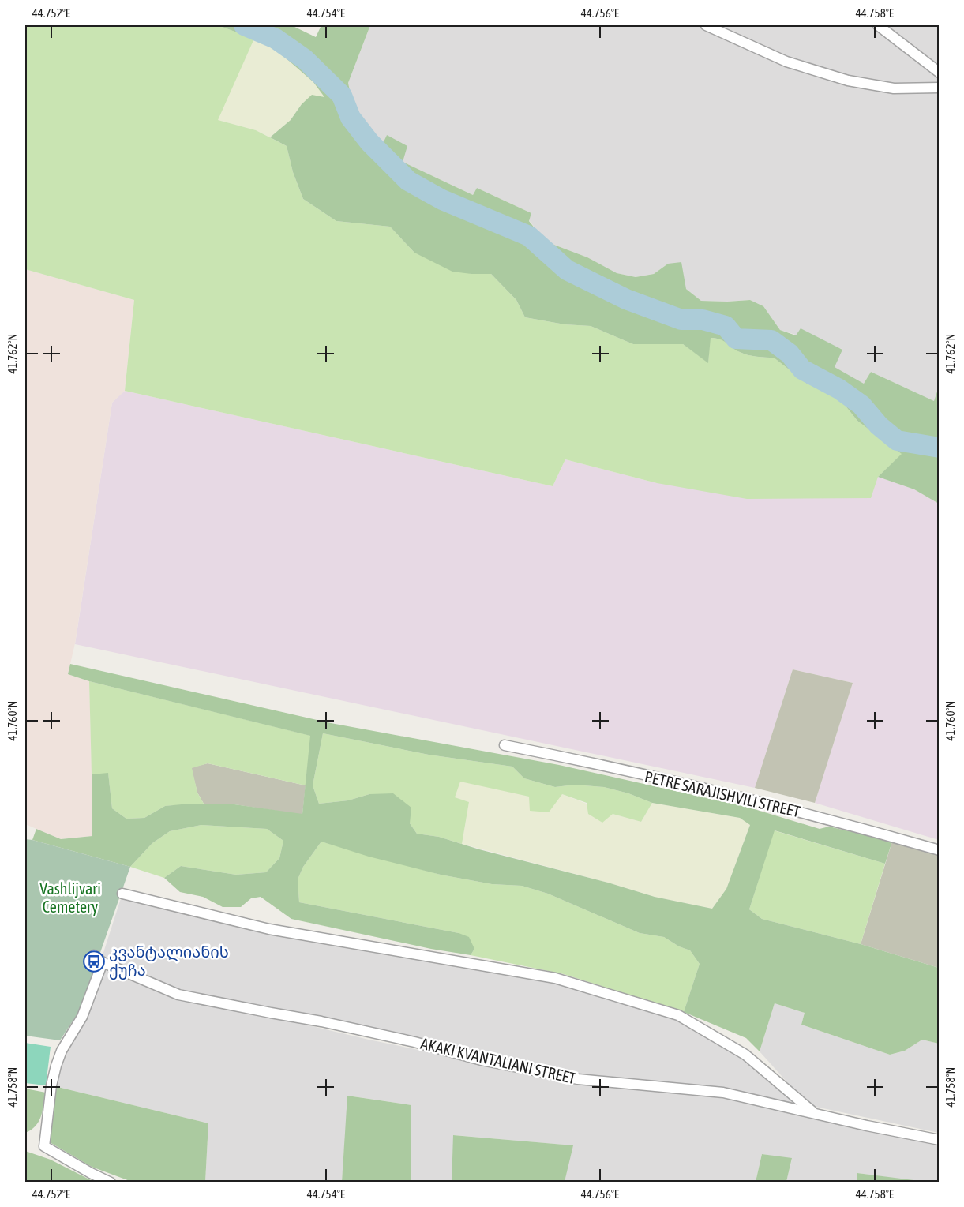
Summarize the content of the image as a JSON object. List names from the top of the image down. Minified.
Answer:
{"streets":{"street":["PETRE SARAJISHVILI STREET","AKAKI KVANTALIANI STREET"]},"parks":["Vashlijvari Cemetery"],"places":{"bus stop":["კვანტალიანის ქუჩა"]},"coordinates":["44.752°E","44.754°E","44.756°E","44.758°E","41.762°N","41.760°N","41.758°N"]}
